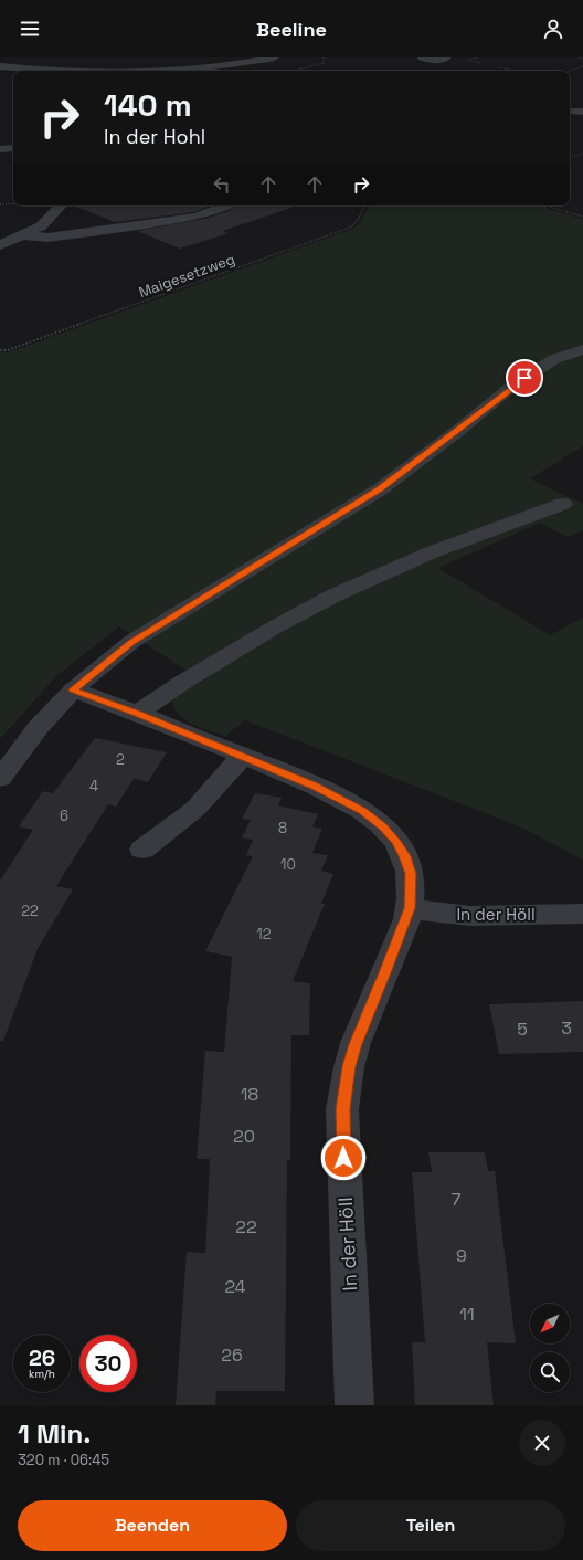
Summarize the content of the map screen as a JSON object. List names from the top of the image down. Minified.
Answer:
{"streets":{"street":["In der Höll"],"path":["Maigesetzweg"]},"house_numbers":["2","4","6","8","10","22","12","3","5","18","20","7","22","9","24","11","26"],"north":"bottom left","page":{"header":"Beeline","turn":["140 m","In der Hohl"],"speed":"26 km/h","limit":"30","heading":["1 Min.","320 m · 06:45"],"buttons":["Beenden","Teilen"]}}
